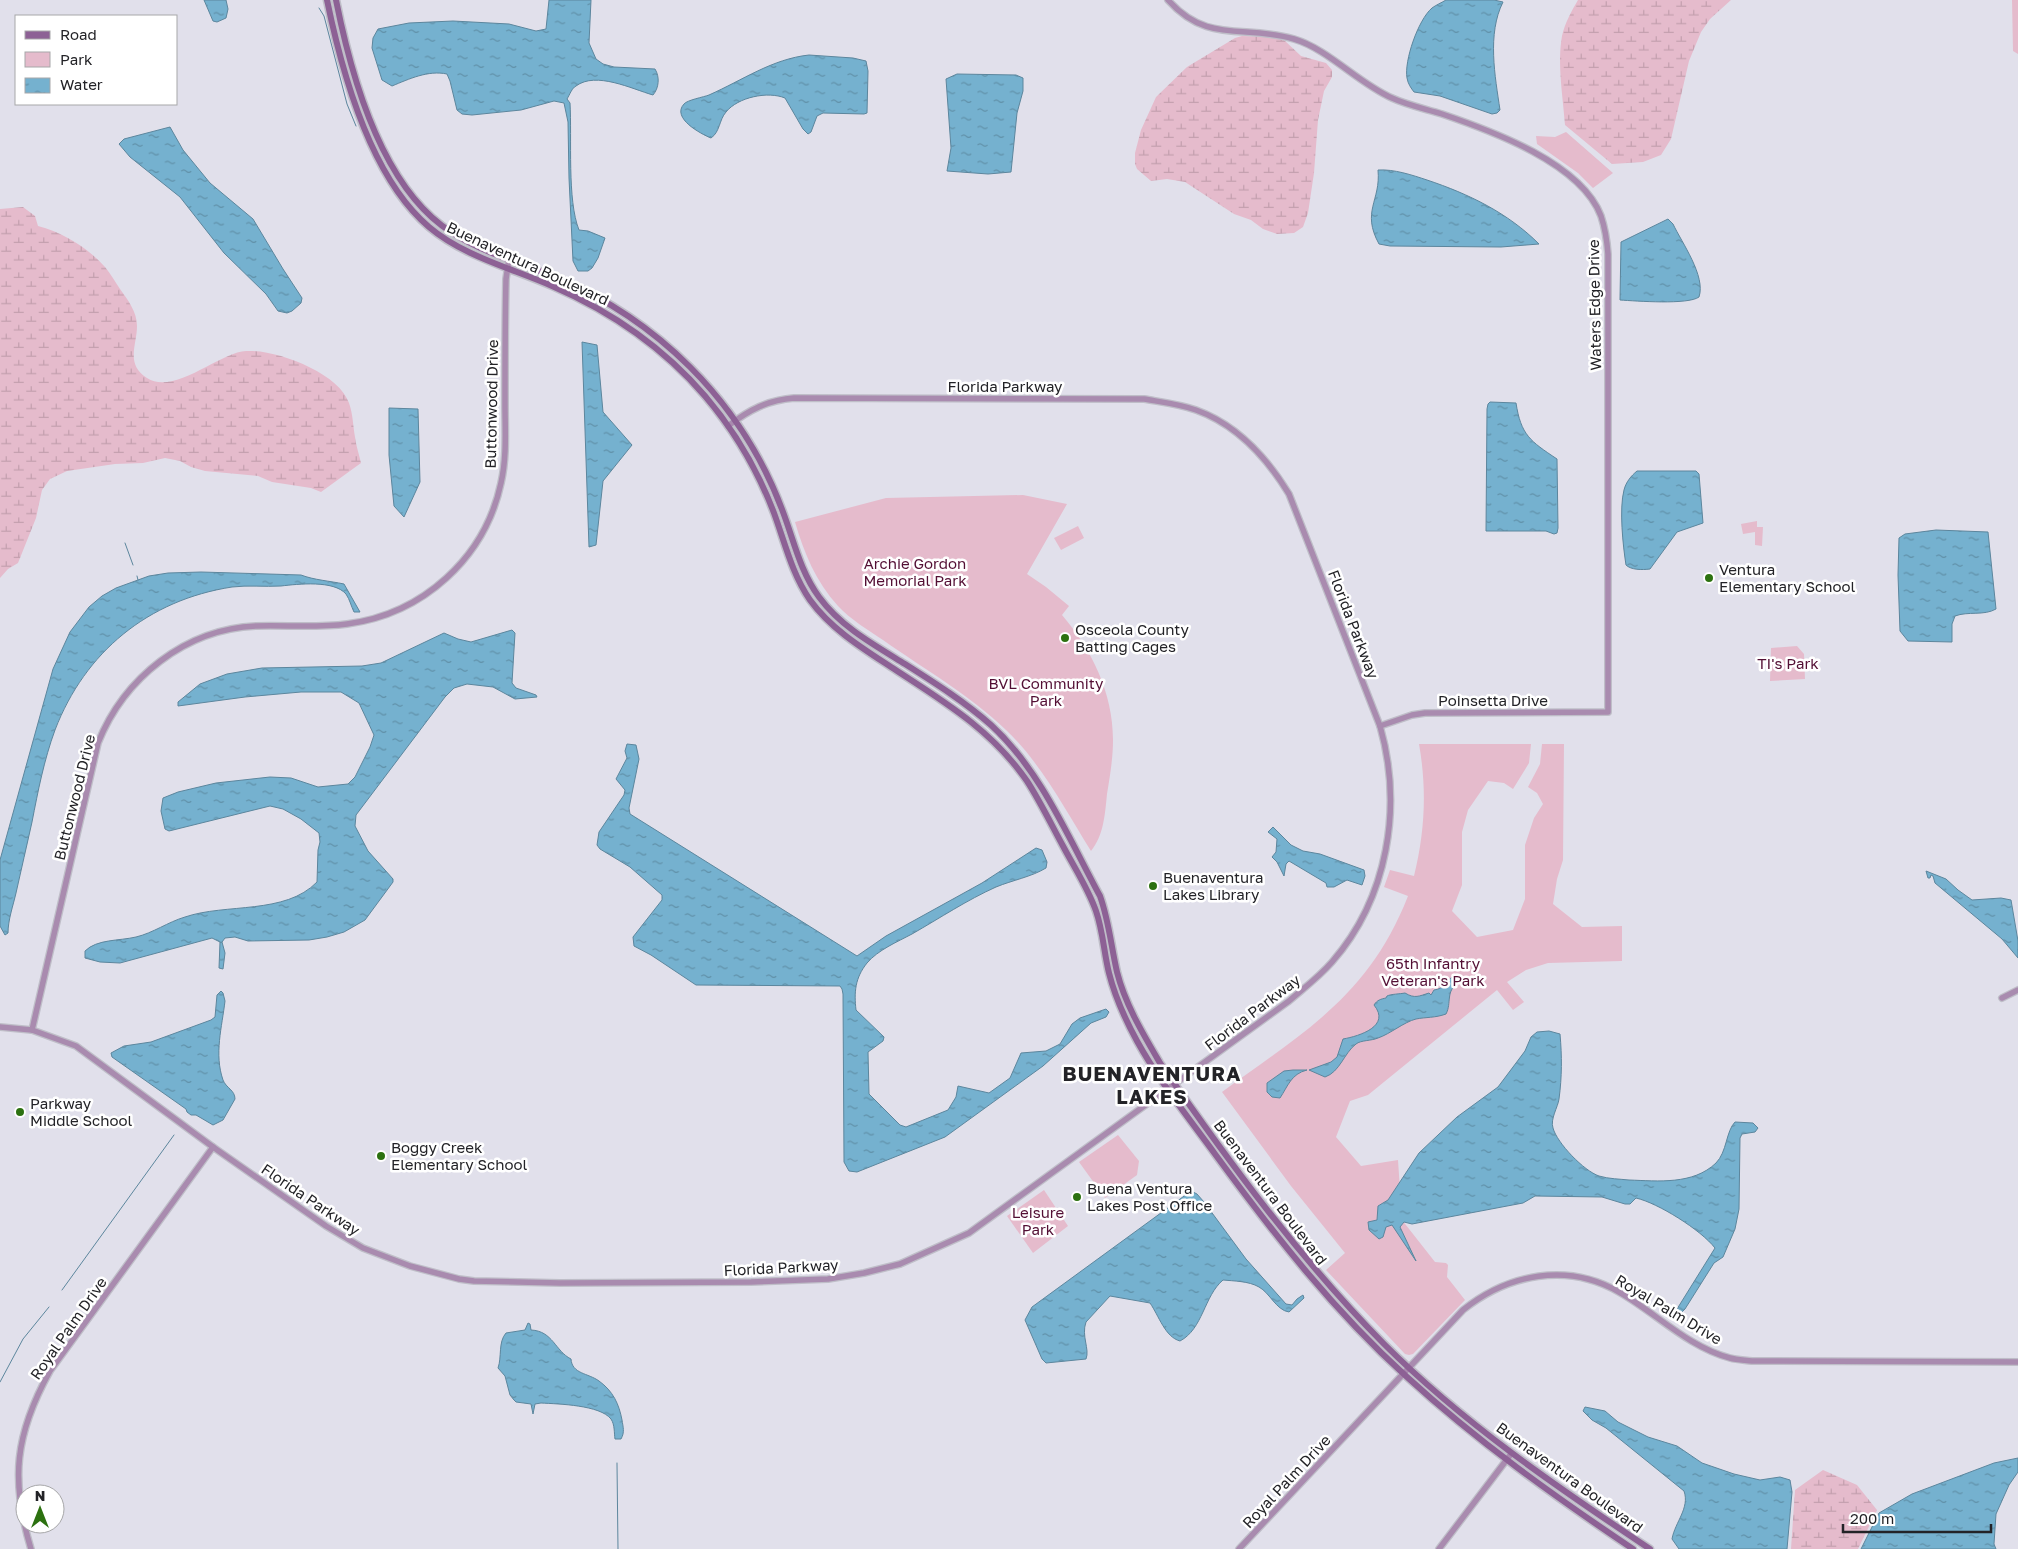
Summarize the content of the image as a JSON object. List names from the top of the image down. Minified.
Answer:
{"streets":{"main road":["Buenaventura Boulevard"],"street":["Waters Edge Drive","Florida Parkway","Buttonwood Drive","Poinsetta Drive","Royal Palm Drive"]},"crossings":[["Buenaventura Boulevard","Florida Parkway"],["Buenaventura Boulevard","Buttonwood Drive"],["Buenaventura Boulevard","Royal Palm Drive"],["Waters Edge Drive","Poinsetta Drive"],["Florida Parkway","Buttonwood Drive"],["Florida Parkway","Poinsetta Drive"],["Florida Parkway","Royal Palm Drive"]],"districts":["BUENAVENTURA LAKES"],"parks":["Archie Gordon Memorial Park","TI's Park","BVL Community Park","65th Infantry Veteran's Park","Leisure Park"],"places":["Ventura Elementary School","Osceola County Batting Cages","Buenaventura Lakes Library","Parkway Middle School","Boggy Creek Elementary School","Buena Ventura Lakes Post Office"],"legend":["Road","Park","Water"],"scale_bar":"200 m","north":"top"}
